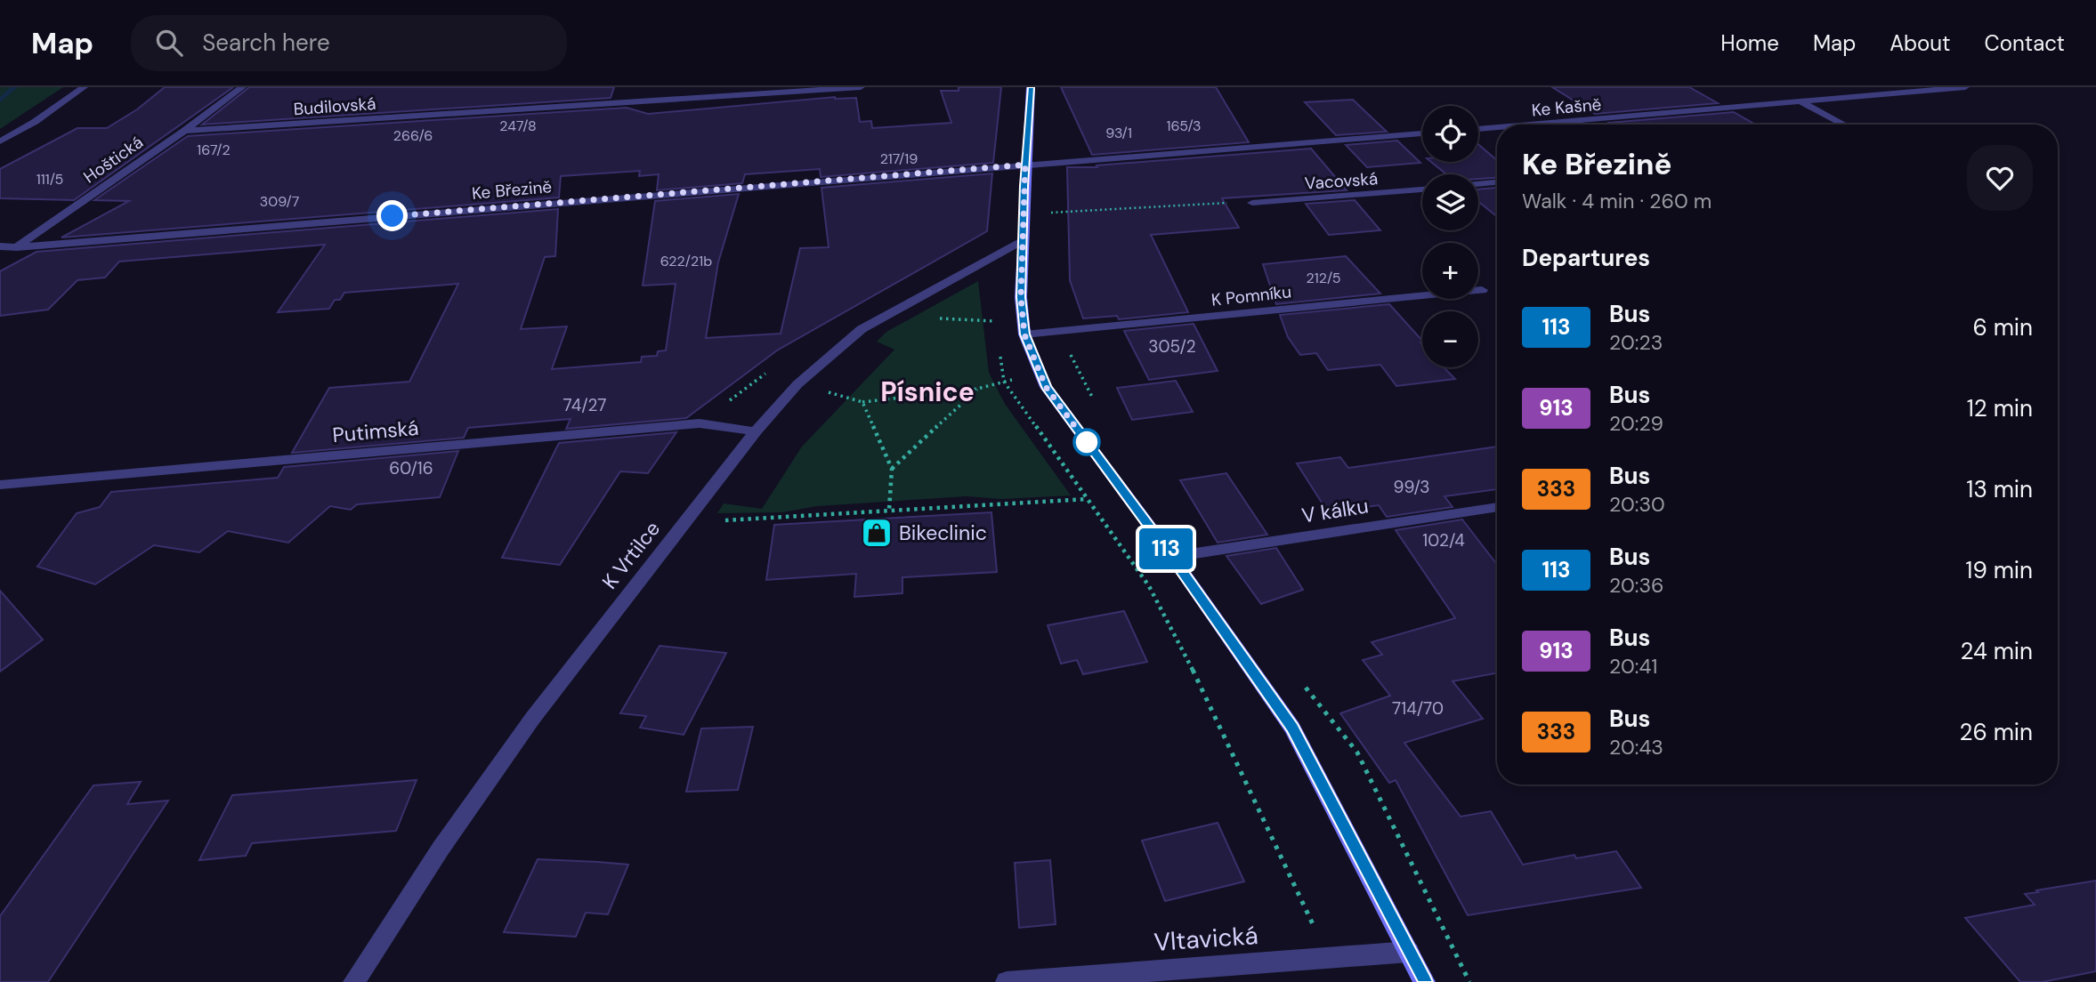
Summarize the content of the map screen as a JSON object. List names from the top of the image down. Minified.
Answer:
{"streets":{"street":["Budilovská","Ke Kašně","Hoštická","Vacovská","Ke Březině","K Pomníku","Putimská","V kálku","K Vrtilce","Vltavická"]},"crossings":[["Budilovská","Hoštická"],["Hoštická","Ke Březině"],["Putimská","K Vrtilce"]],"districts":["Písnice"],"places":{"shop":["Bikeclinic"]},"lines":["bus line 113"],"house_numbers":["247/8","165/3","93/1","266/6","167/2","217/19","111/5","309/7","622/21b","212/5","305/2","74/27","60/16","99/3","102/4","714/70"],"page":{"header":"Map","search":"Search here","nav":["Home","Map","About","Contact"],"on_map":"113","map_buttons":["+","−"],"heading":[["Ke Březině","Walk · 4 min · 260 m"],"Departures"],"list":[{"mark":"113","name":"Bus","note":"20:23","value":"6 min"},{"mark":"913","name":"Bus","note":"20:29","value":"12 min"},{"mark":"333","name":"Bus","note":"20:30","value":"13 min"},{"mark":"113","name":"Bus","note":"20:36","value":"19 min"},{"mark":"913","name":"Bus","note":"20:41","value":"24 min"},{"mark":"333","name":"Bus","note":"20:43","value":"26 min"}]}}
